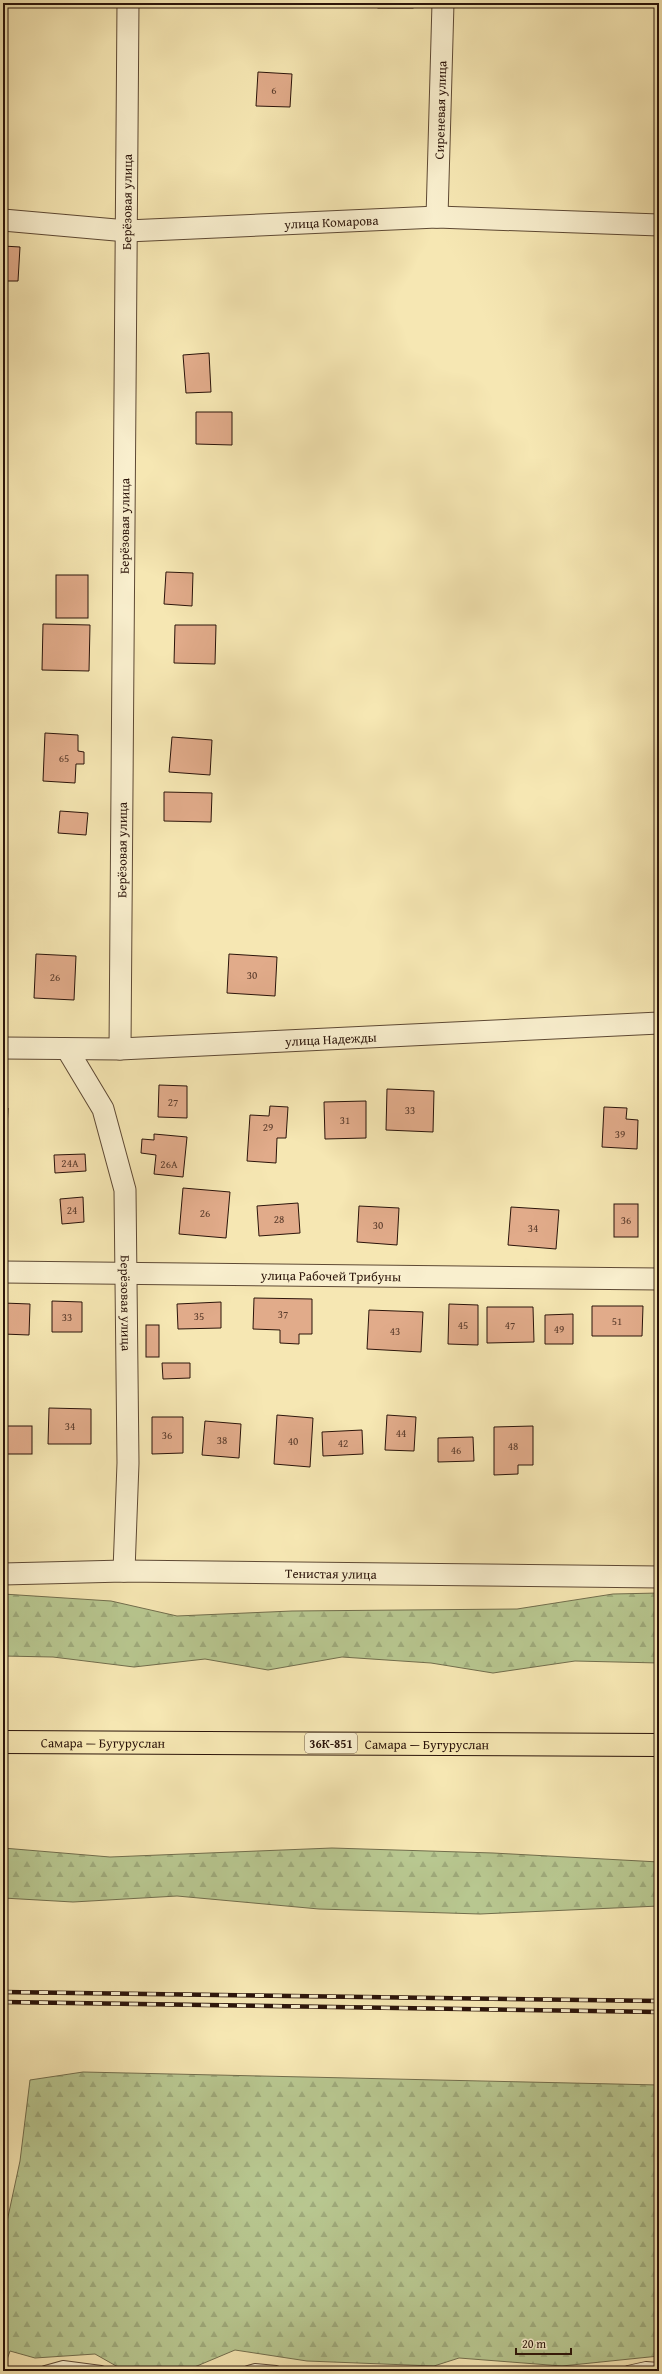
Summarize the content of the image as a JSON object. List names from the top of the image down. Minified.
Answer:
{"streets":{"main road":["Самара — Бугуруслан","36К-851"],"street":["Сиреневая улица","Берёзовая улица","улица Комарова","улица Надежды","улица Рабочей Трибуны","Тенистая улица"]},"crossings":[["Сиреневая улица","улица Комарова"],["Берёзовая улица","улица Комарова"],["Берёзовая улица","улица Надежды"],["Берёзовая улица","улица Рабочей Трибуны"],["Берёзовая улица","Тенистая улица"]],"house_numbers":["6","65","30","26","27","33","31","29","39","24А","26А","24","26","28","36","30","34","37","35","33","51","45","47","49","43","34","44","36","38","40","42","48","46"],"scale_bar":"20 m"}
